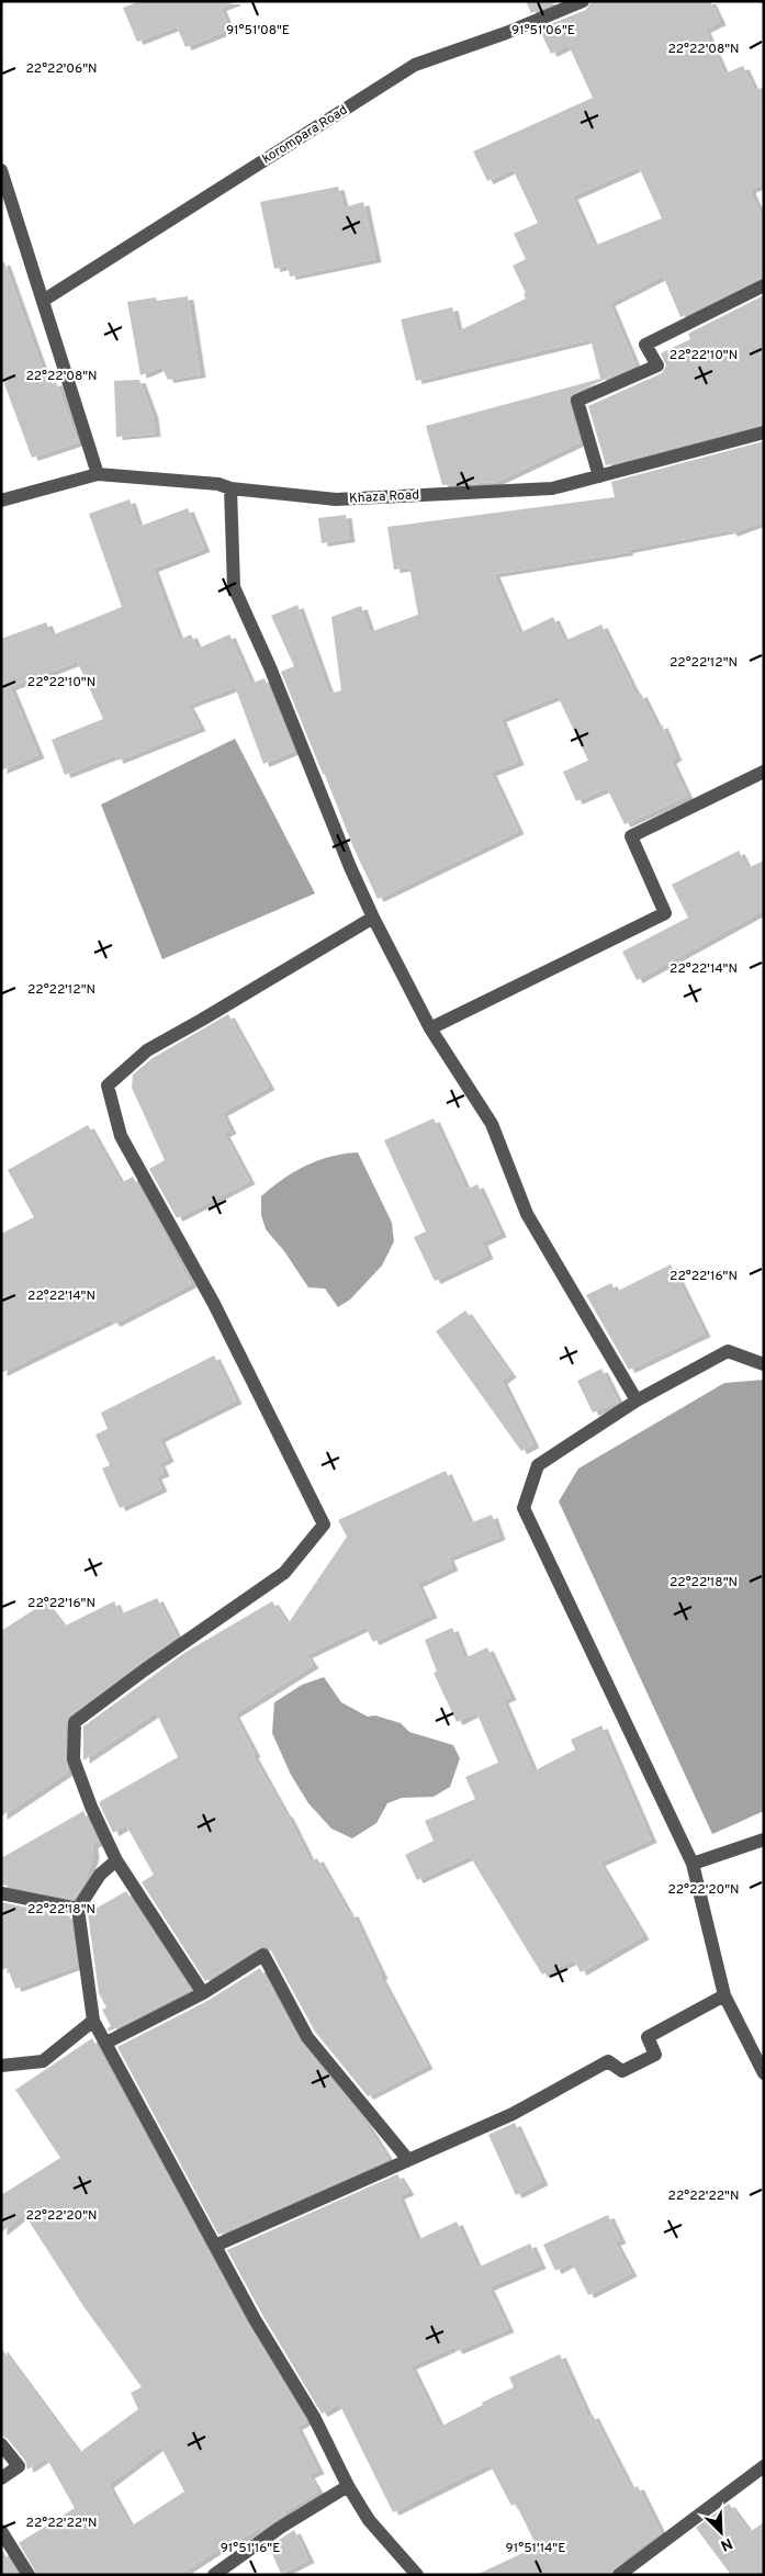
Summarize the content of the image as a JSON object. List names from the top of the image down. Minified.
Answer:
{"streets":{"street":["korompara Road","Khaza Road"]},"north":"bottom right","coordinates":["91°51'08\"E","91°51'06\"E","22°22'08\"N","22°22'06\"N","22°22'10\"N","22°22'12\"N","22°22'14\"N","22°22'16\"N","22°22'18\"N","22°22'20\"N","22°22'22\"N","91°51'16\"E","91°51'14\"E"]}
